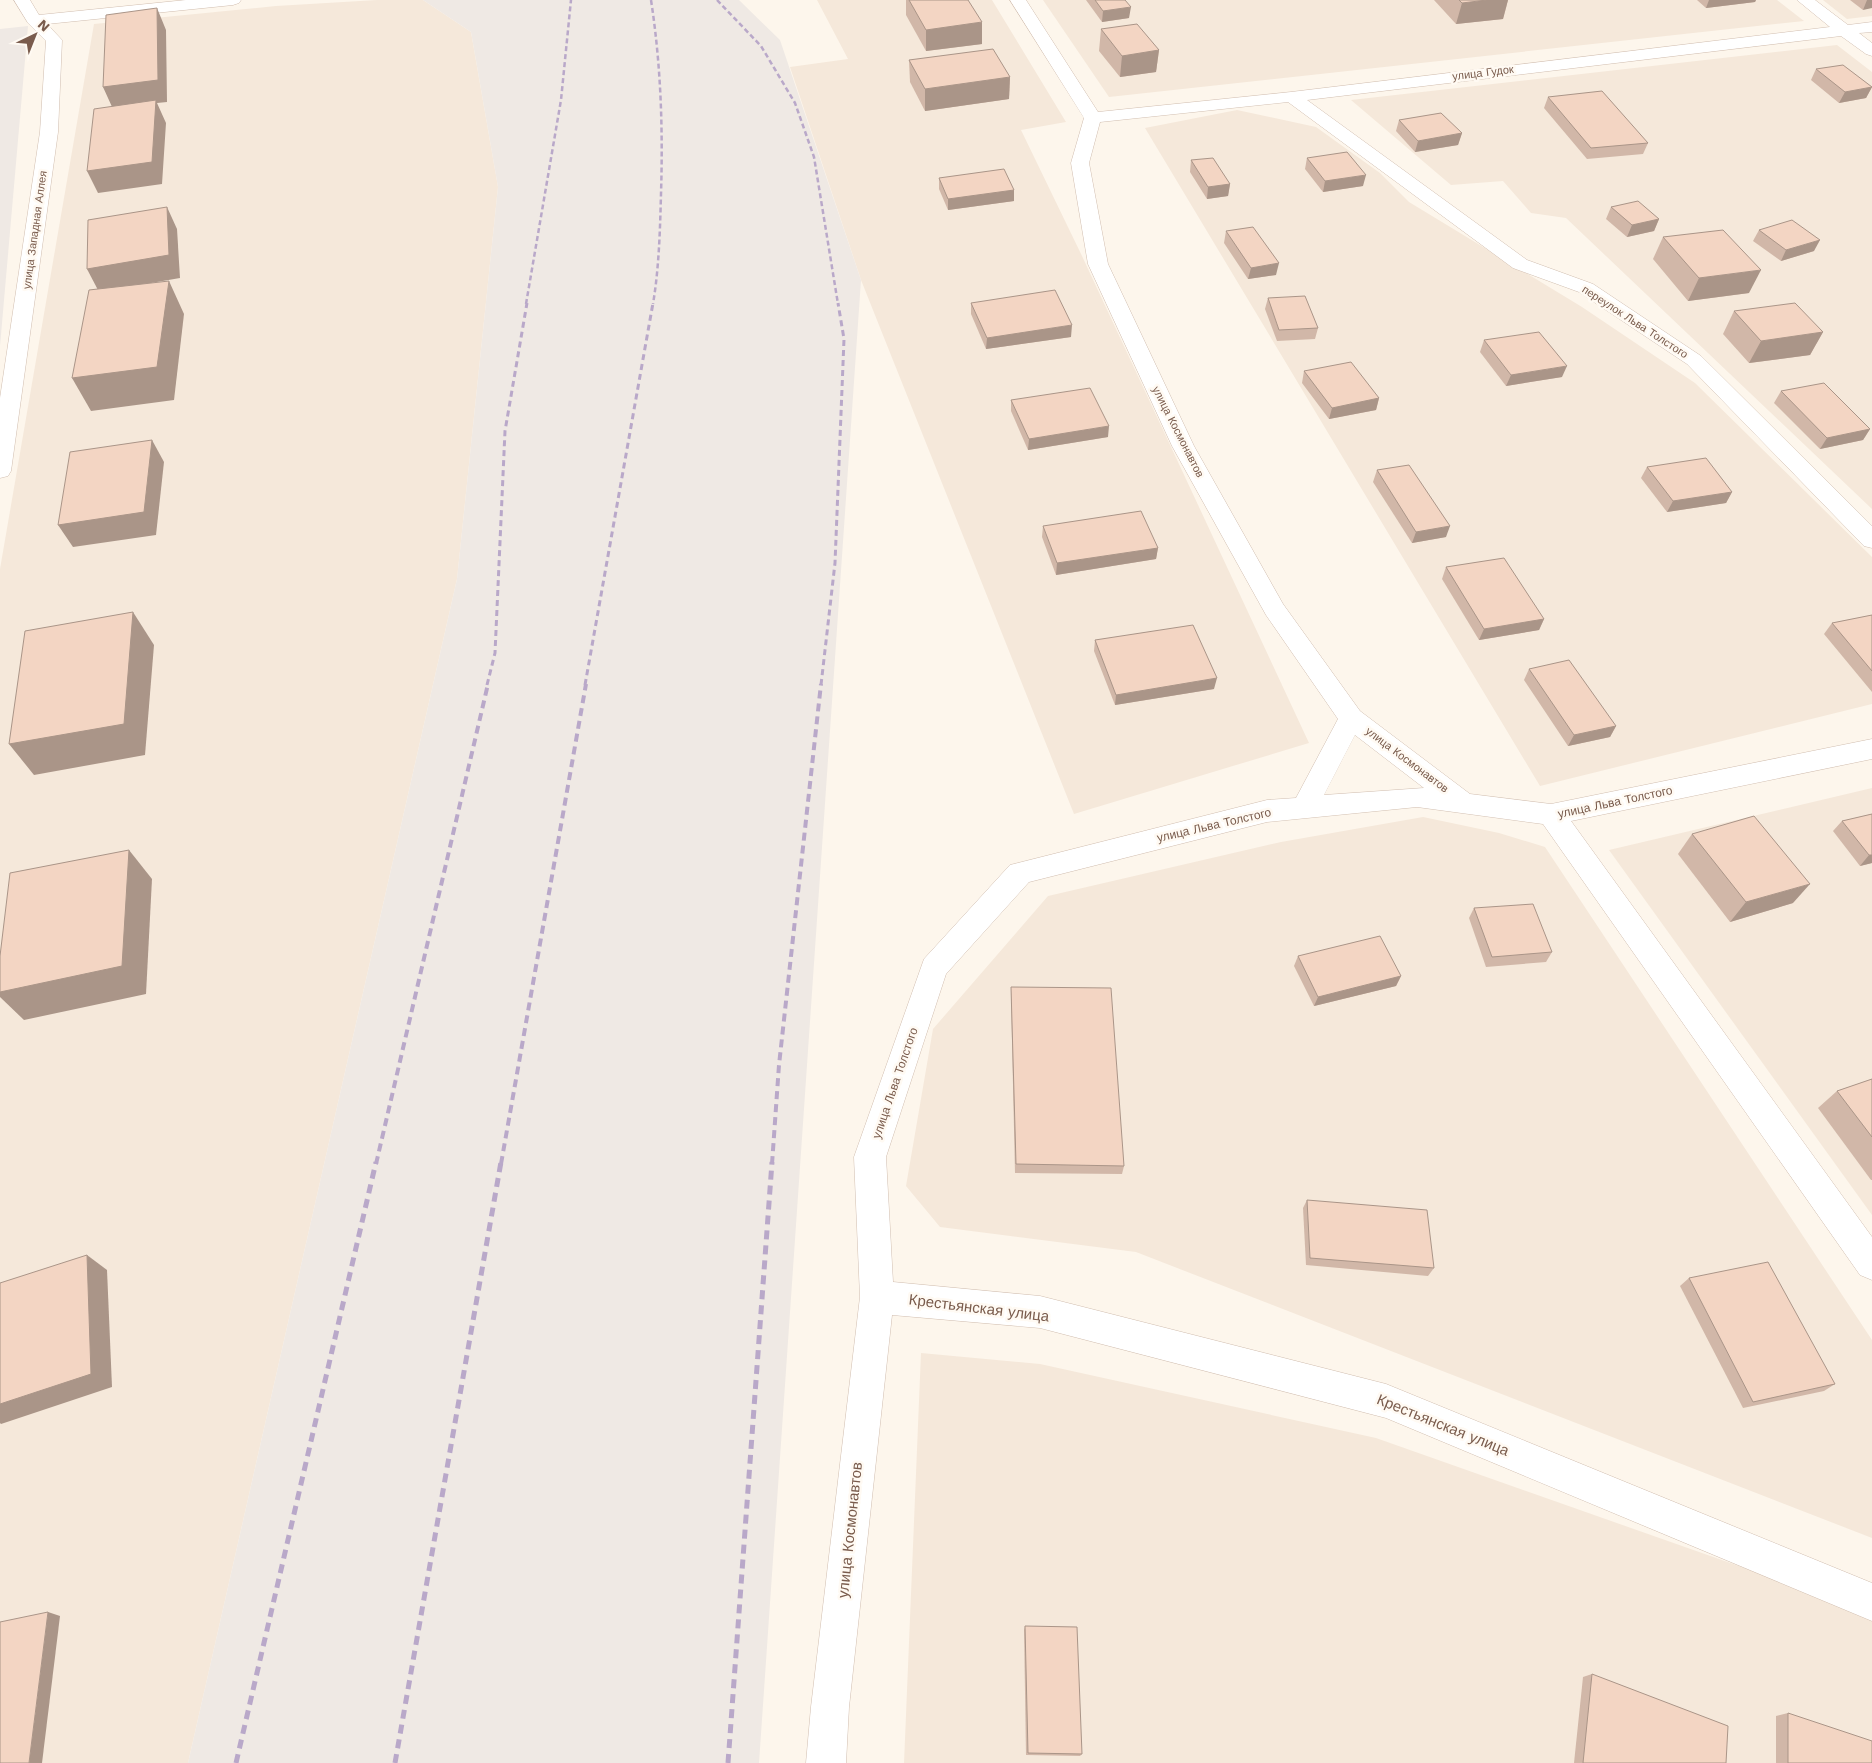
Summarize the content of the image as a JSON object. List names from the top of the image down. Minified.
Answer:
{"streets":{"street":["улица Гудок","улица Западная Аллея","переулок Льва Толстого","улица Космонавтов","улица Льва Толстого","Крестьянская улица"]},"crossings":[["улица Гудок","переулок Льва Толстого"],["улица Гудок","улица Космонавтов"],["улица Космонавтов","улица Льва Толстого"],["улица Космонавтов","Крестьянская улица"],["улица Льва Толстого","Крестьянская улица"]],"north":"top right"}
